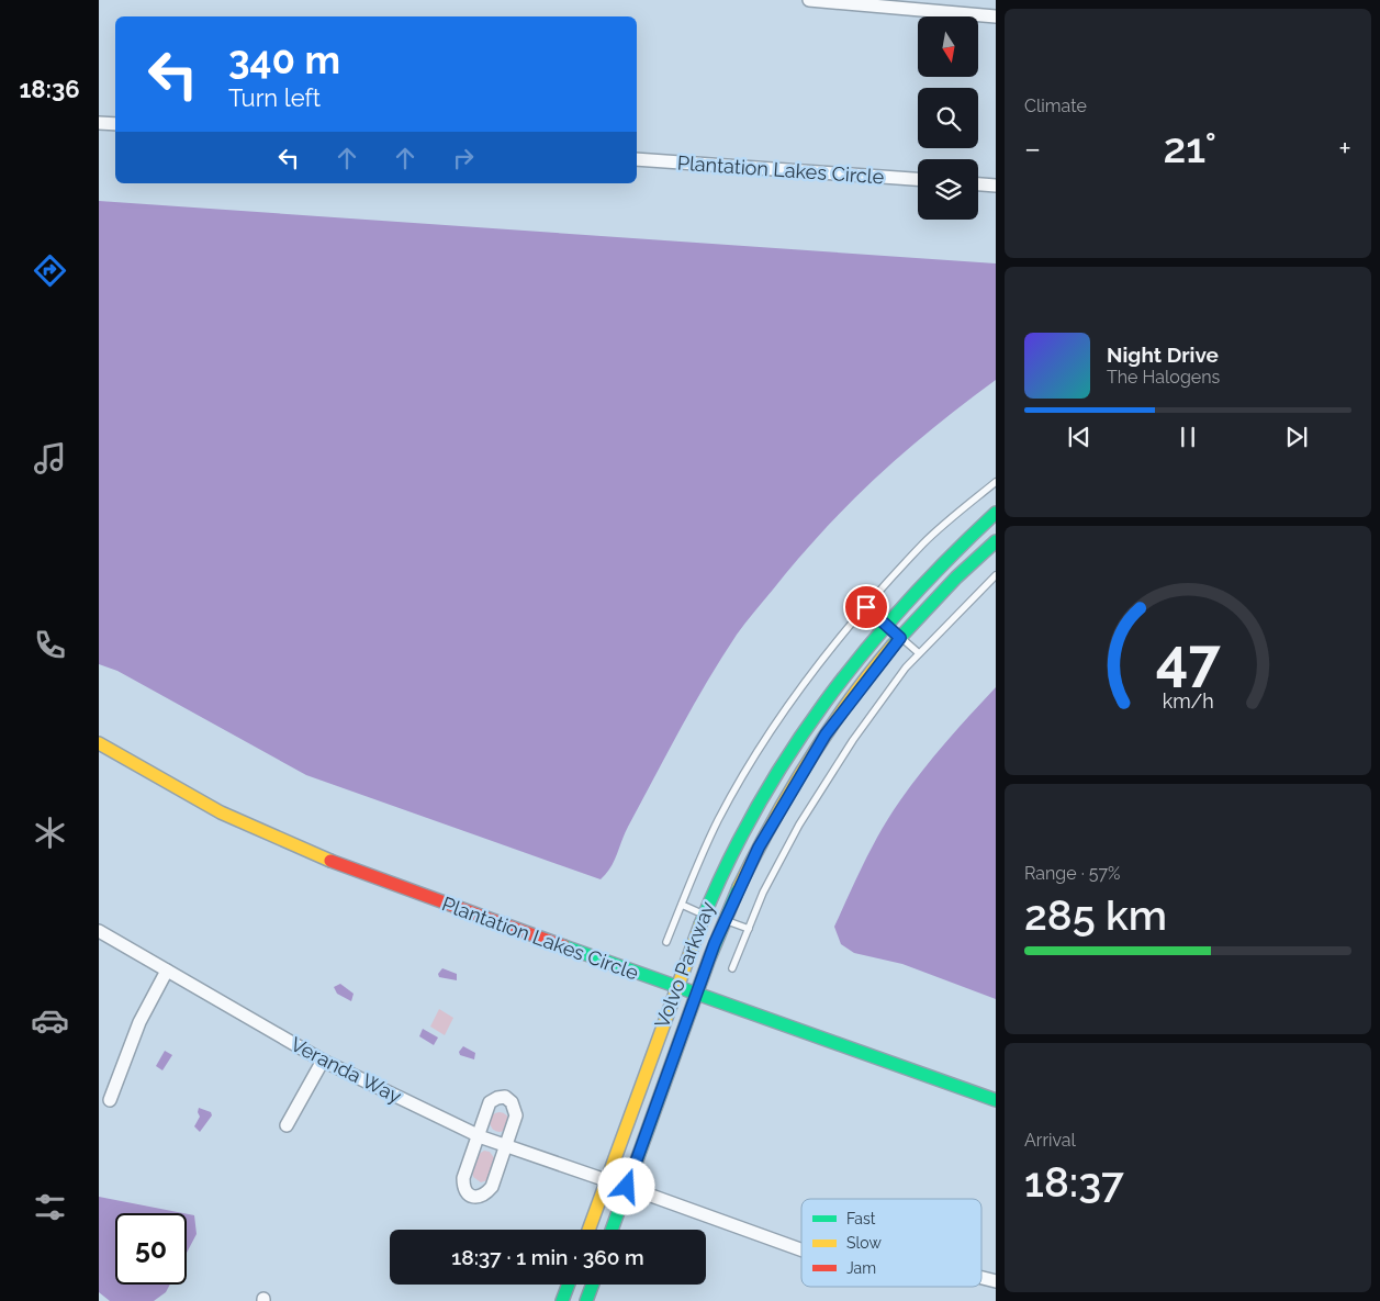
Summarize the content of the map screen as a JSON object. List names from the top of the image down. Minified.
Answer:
{"streets":{"main road":["Plantation Lakes Circle","Volvo Parkway"],"street":["Veranda Way"]},"crossings":[["Plantation Lakes Circle","Volvo Parkway"],["Volvo Parkway","Veranda Way"]],"legend":["Fast","Slow","Jam"],"north":"bottom","page":{"tabs":"18:36","tile":["Climate",["Range · 57%","285 km"],["Arrival","18:37"]],"turn":["340 m","Turn left"],"heat":["−","21°","+"],"song":["Night Drive","The Halogens"],"limit":"50","trip":"18:37 · 1 min · 360 m","gauge":["47","km/h"]}}
